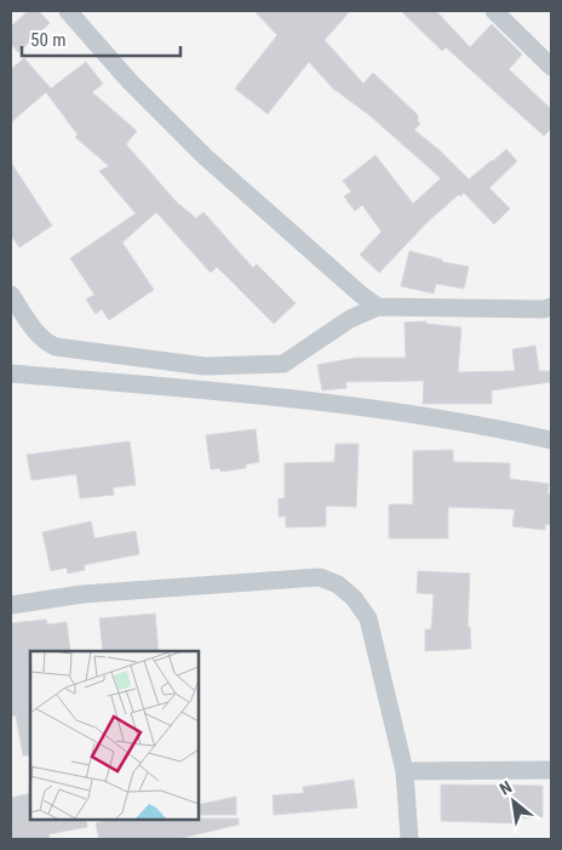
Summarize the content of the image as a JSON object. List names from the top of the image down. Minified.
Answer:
{"scale_bar":"50 m","north":"top left"}
